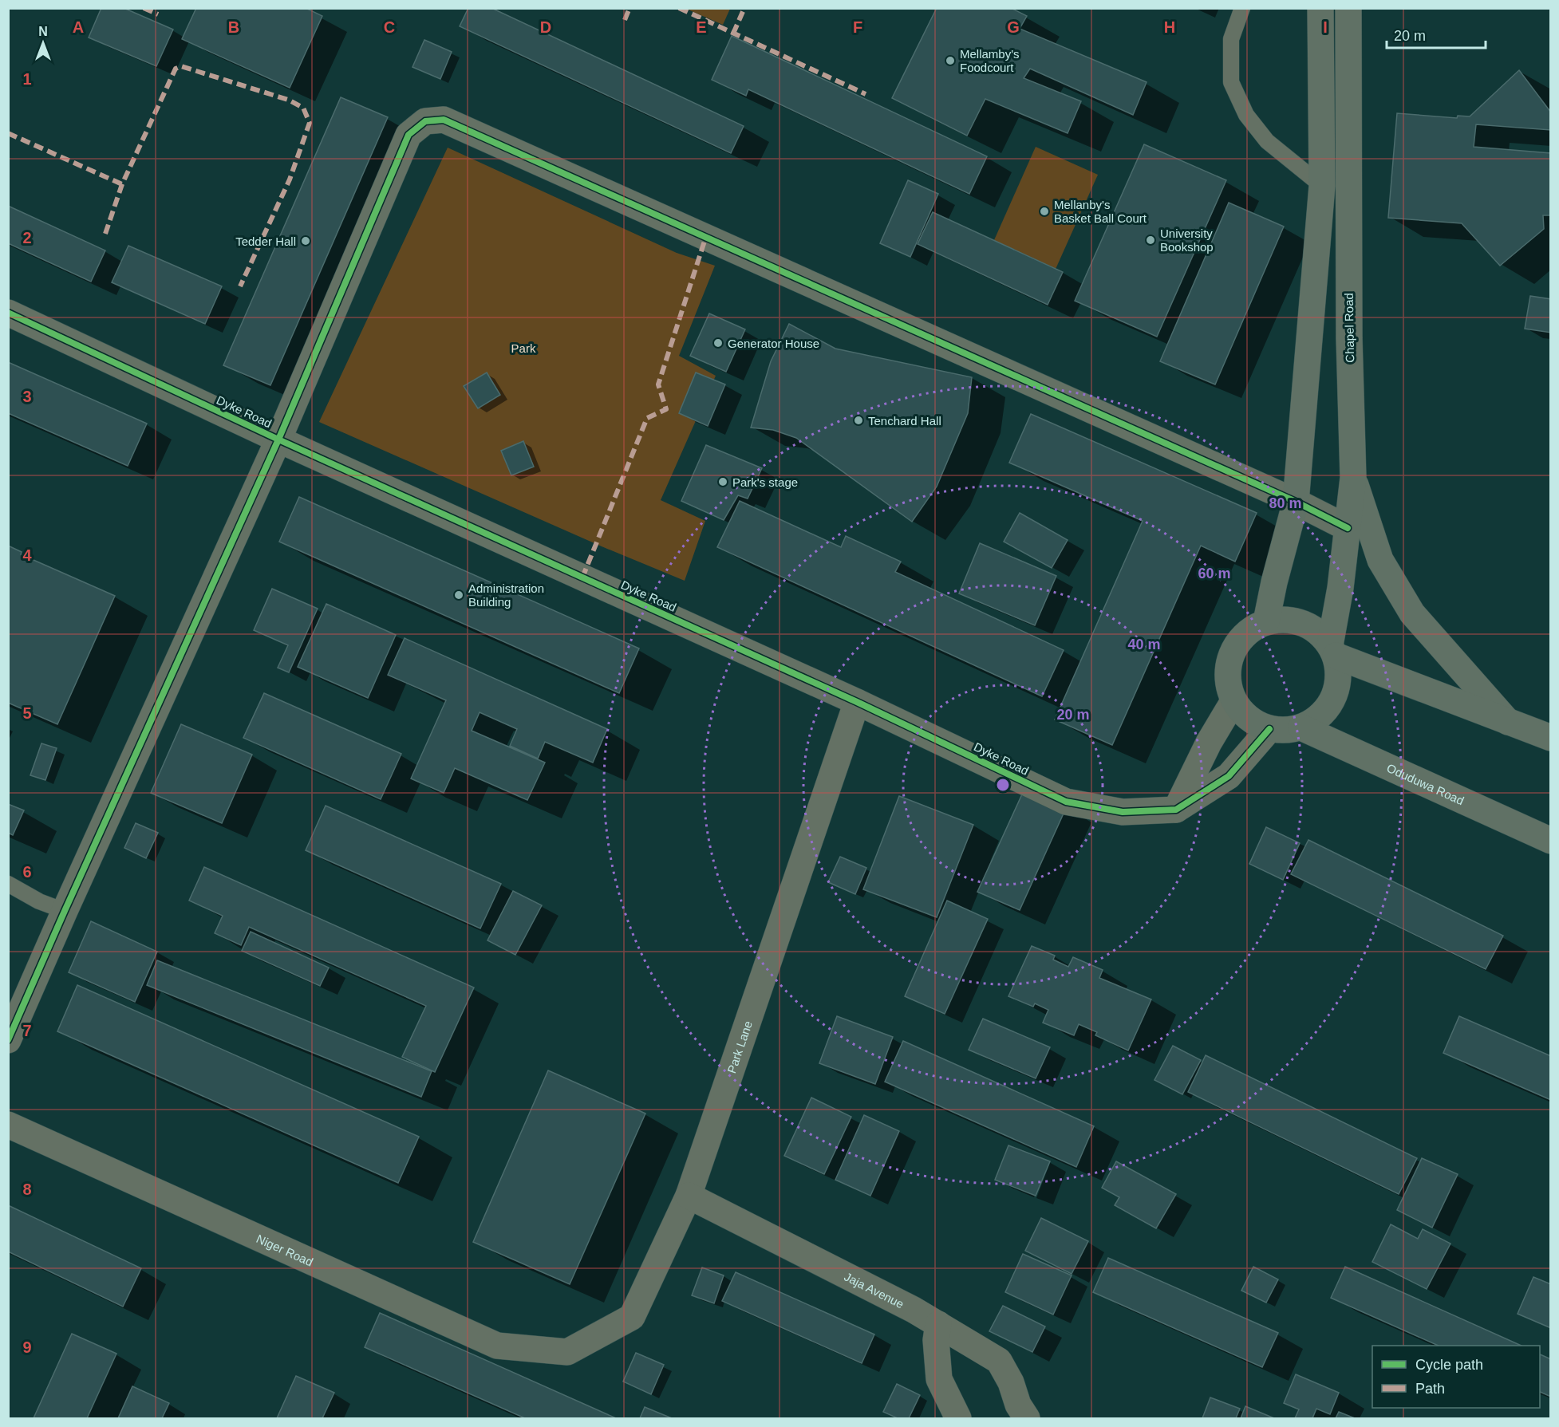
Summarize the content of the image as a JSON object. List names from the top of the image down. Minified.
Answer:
{"streets":{"street":["Chapel Road","Dyke Road","Oduduwa Road","Park Lane","Niger Road","Jaja Avenue"]},"crossings":[["Chapel Road","Dyke Road"],["Chapel Road","Oduduwa Road"],["Dyke Road","Oduduwa Road"],["Dyke Road","Park Lane"],["Park Lane","Niger Road"],["Park Lane","Jaja Avenue"]],"parks":["Park"],"places":["Mellamby's Foodcourt","Mellanby's Basket Ball Court","University Bookshop","Tedder Hall","Generator House","Tenchard Hall","Park's stage","Administration Building"],"legend":["Cycle path","Path"],"scale_bar":"20 m","north":"top","grid":{"columns":["A","B","C","D","E","F","G","H","I"],"rows":["1","2","3","4","5","6","7","8","9"]},"rings":["80 m","60 m","40 m","20 m"]}
